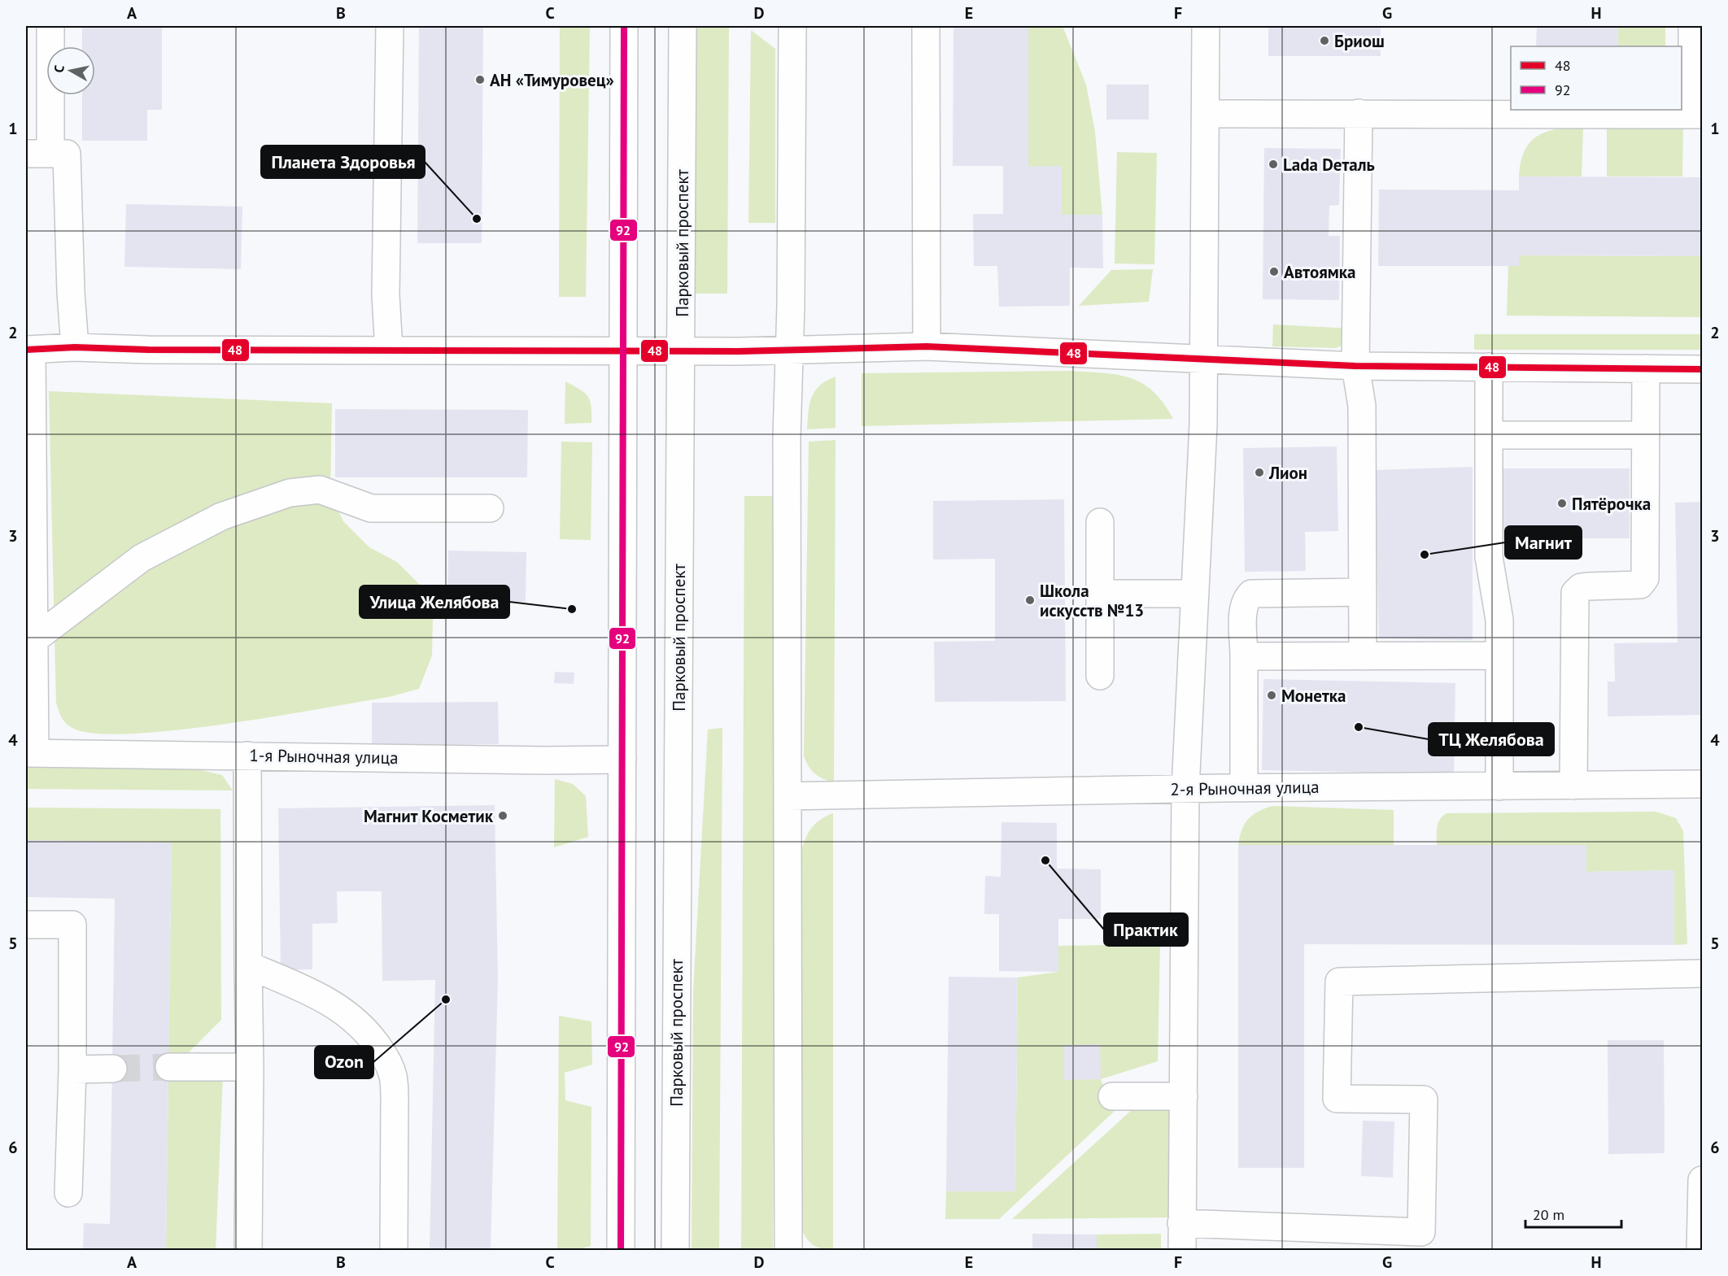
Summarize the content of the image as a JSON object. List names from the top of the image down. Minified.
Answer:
{"streets":{"street":["Парковый проспект","1-я Рыночная улица","2-я Рыночная улица"]},"places":["Бриош","АН «Тимуровец»","Lada Dеталь","Планета Здоровья","Автоямка","Лион","Пятёрочка","Магнит","Школа искусств №13","Улица Желябова","Монетка","ТЦ Желябова","Магнит Косметик","Практик","Ozon"],"lines":["transit line 92","transit line 48"],"legend":["48","92"],"scale_bar":"20 m","north":"left","grid":{"columns":["A","B","C","D","E","F","G","H"],"rows":["1","2","3","4","5","6"]}}
